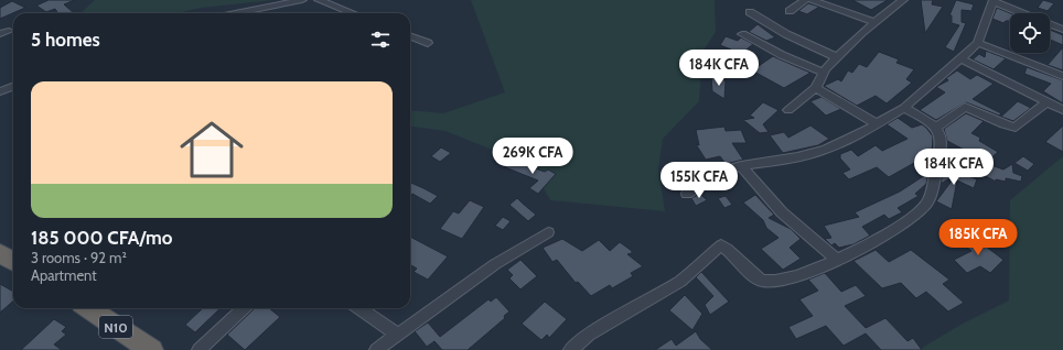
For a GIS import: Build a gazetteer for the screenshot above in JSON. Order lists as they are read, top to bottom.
{
  "streets": {
    "highway": ["N10"]
  },
  "page": {
    "heading": "5 homes",
    "price": [
      "184K CFA",
      "269K CFA",
      "184K CFA",
      "155K CFA",
      "185K CFA"
    ],
    "list": [
      {
        "name": "185 000 CFA/mo",
        "note": "3 rooms · 92 m² · Apartment"
      }
    ]
  }
}
